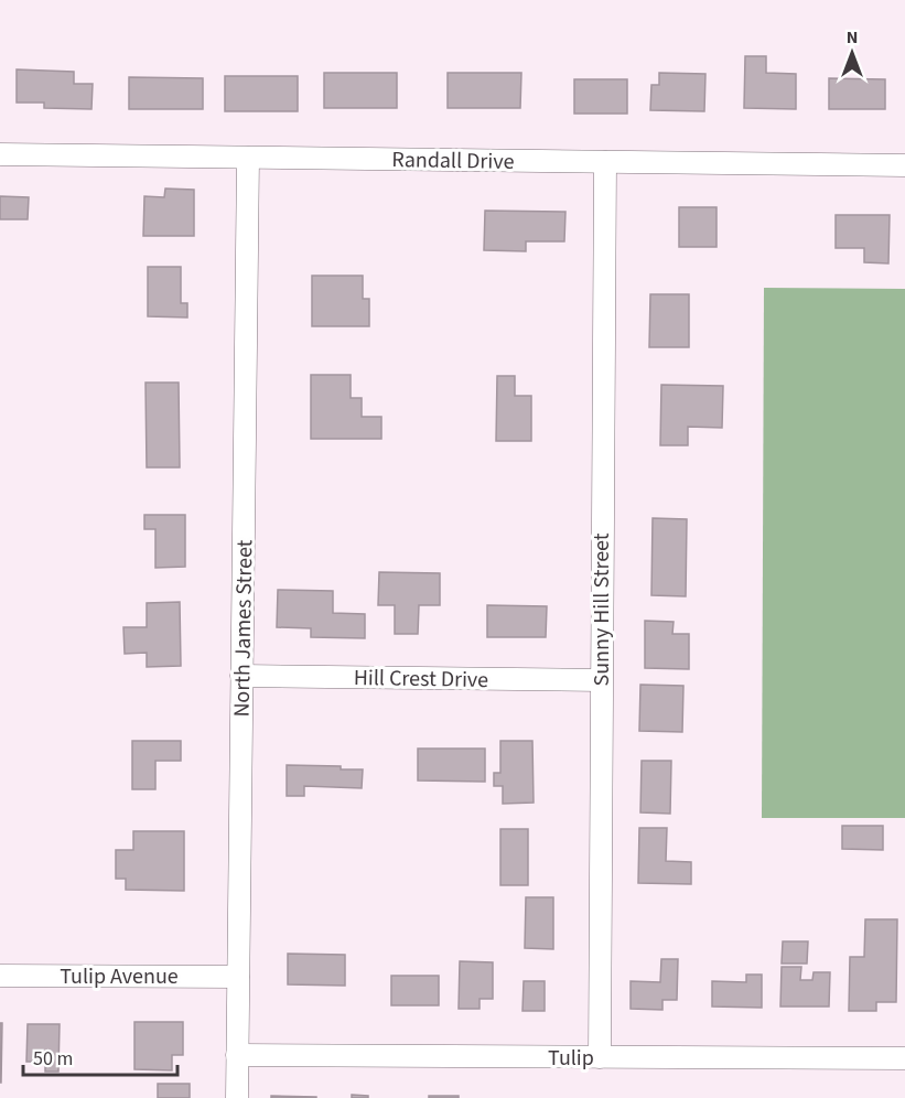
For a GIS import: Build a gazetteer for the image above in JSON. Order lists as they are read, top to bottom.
{
  "streets": {
    "street": [
      "Randall Drive",
      "Sunny Hill Street",
      "North James Street",
      "Hill Crest Drive",
      "Tulip Avenue",
      "Tulip"
    ]
  },
  "crossings": [
    ["Randall Drive", "Sunny Hill Street"],
    ["Randall Drive", "North James Street"],
    ["Sunny Hill Street", "Hill Crest Drive"],
    ["Sunny Hill Street", "Tulip"],
    ["North James Street", "Hill Crest Drive"],
    ["North James Street", "Tulip Avenue"],
    ["North James Street", "Tulip"]
  ],
  "scale_bar": "50 m",
  "north": "top"
}
